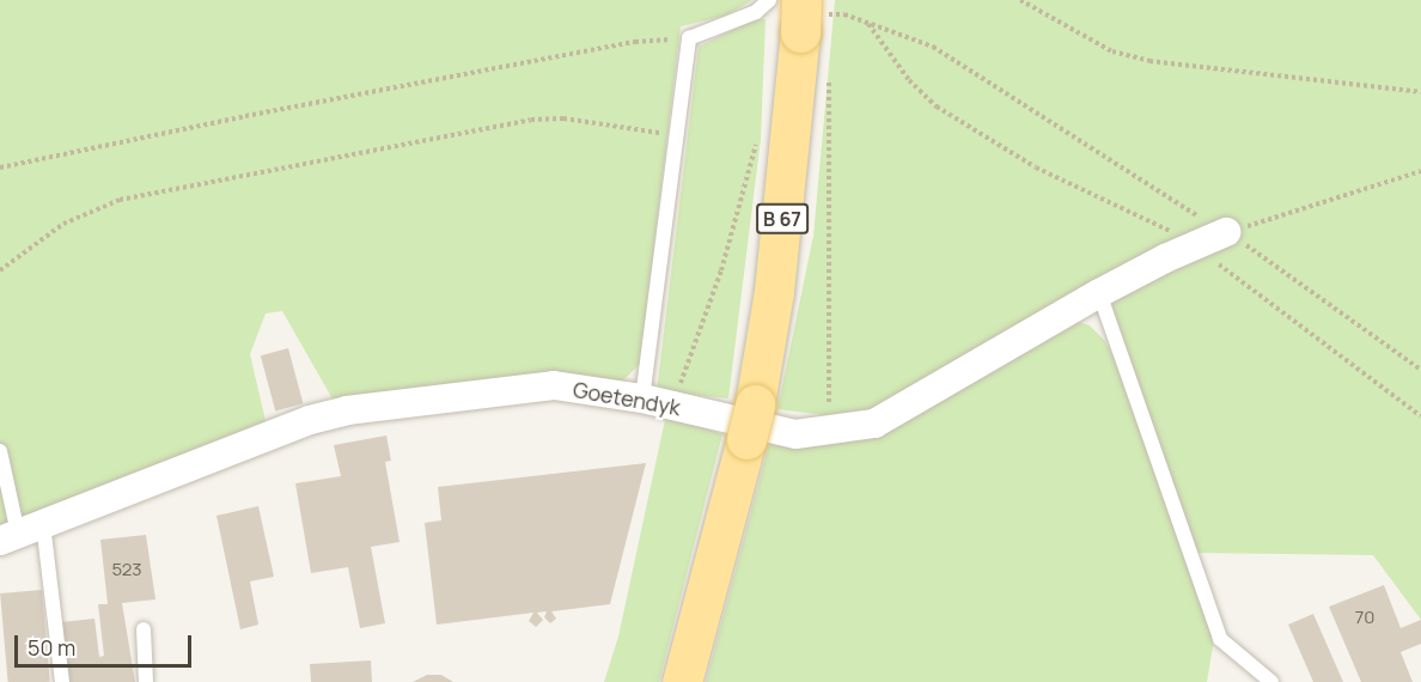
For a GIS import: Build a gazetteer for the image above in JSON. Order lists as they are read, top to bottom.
{
  "streets": {
    "main road": ["B 67"],
    "street": ["Goetendyk"]
  },
  "house_numbers": ["523", "70"],
  "scale_bar": "50 m"
}
